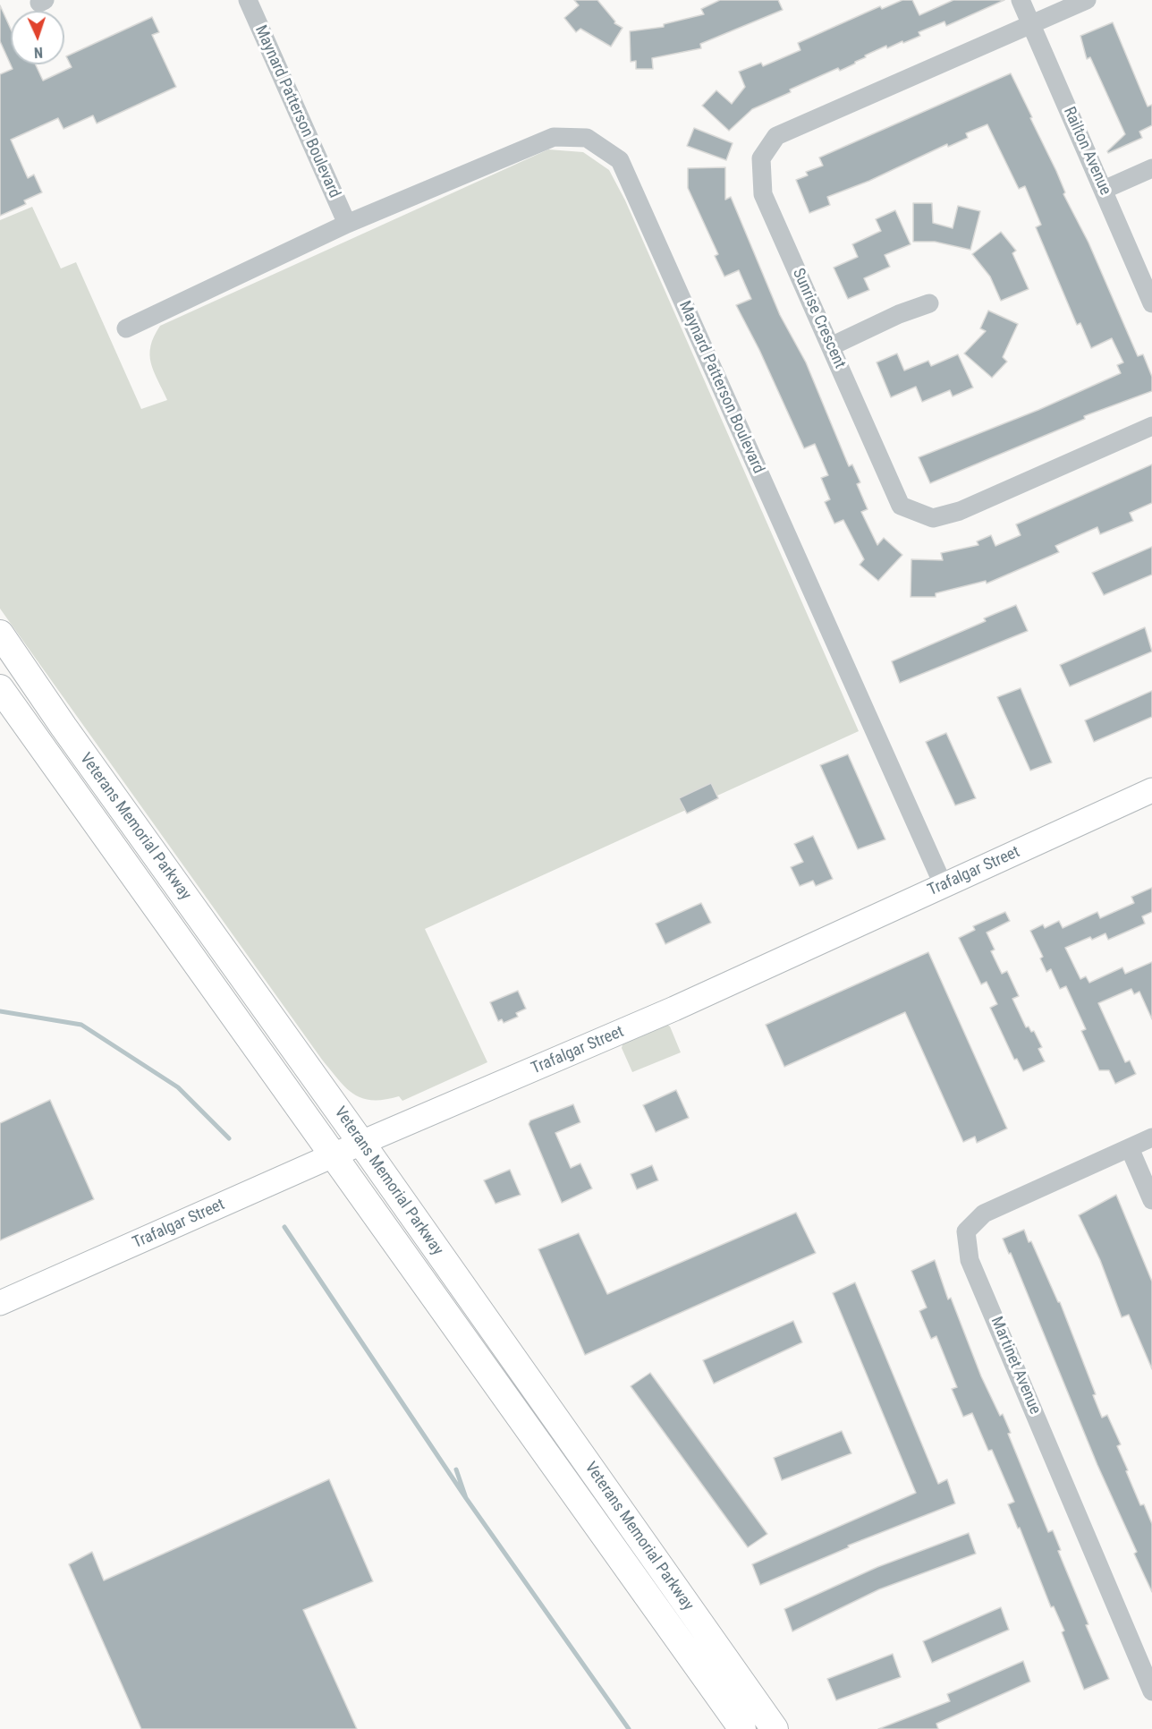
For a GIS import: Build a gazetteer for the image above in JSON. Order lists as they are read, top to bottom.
{
  "streets": {
    "highway": ["Veterans Memorial Parkway"],
    "main road": ["Trafalgar Street"],
    "street": [
      "Maynard Patterson Boulevard",
      "Railton Avenue",
      "Sunrise Crescent",
      "Martinet Avenue"
    ]
  },
  "crossings": [
    ["Maynard Patterson Boulevard", "Trafalgar Street"],
    ["Railton Avenue", "Sunrise Crescent"],
    ["Veterans Memorial Parkway", "Trafalgar Street"]
  ],
  "north": "bottom"
}
